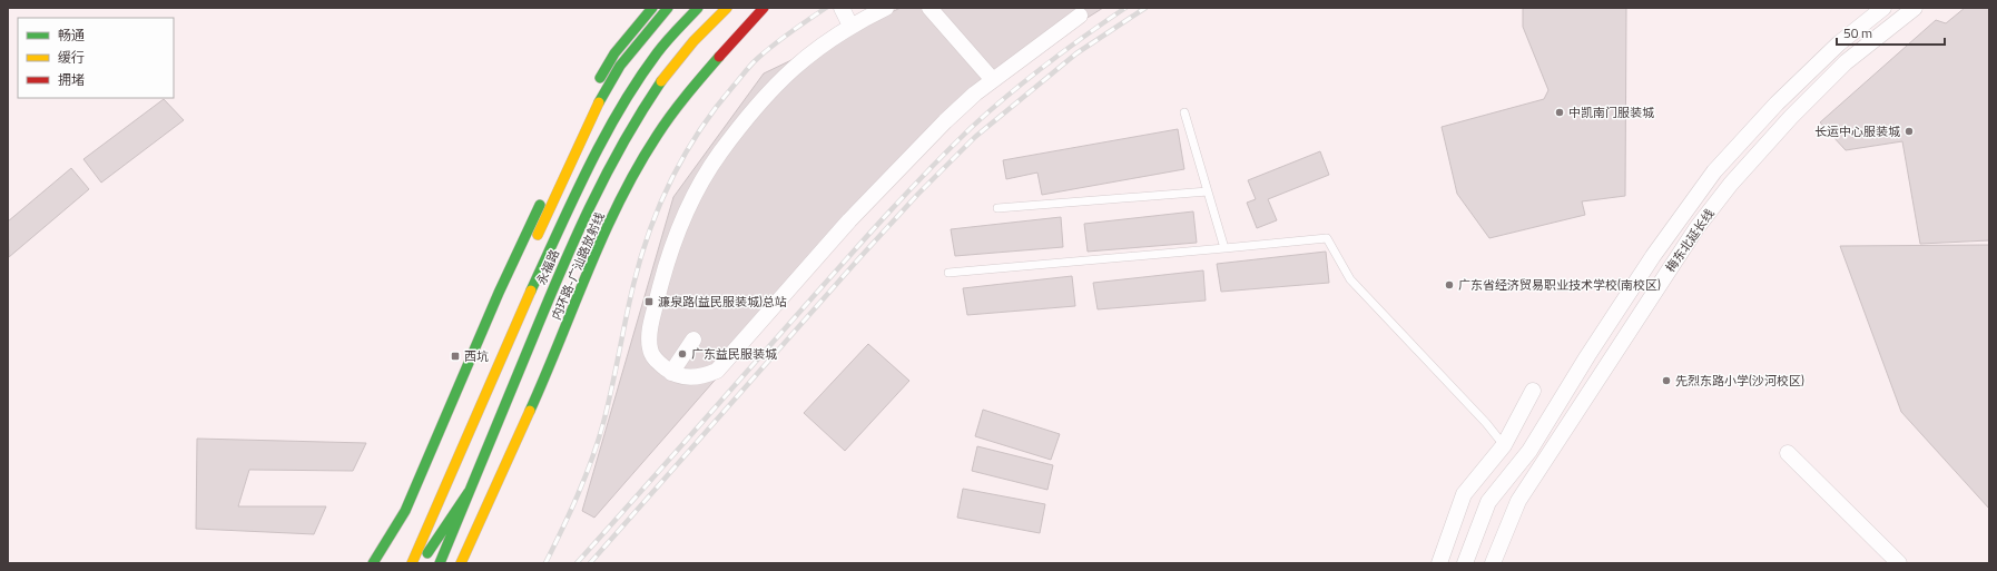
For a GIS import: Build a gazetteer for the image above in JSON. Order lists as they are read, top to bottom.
{
  "streets": {
    "main road": ["内环路-广汕路放射线", "永福路"],
    "street": ["梅东北延长线"]
  },
  "places": {
    "other": [
      "中凯南门服装城",
      "长运中心服装城",
      "广东省经济贸易职业技术学校(南校区)",
      "广东益民服装城",
      "先烈东路小学(沙河校区)"
    ],
    "transit": ["濂泉路(益民服装城)总站", "西坑"]
  },
  "legend": ["畅通", "缓行", "拥堵"],
  "scale_bar": "50 m"
}
